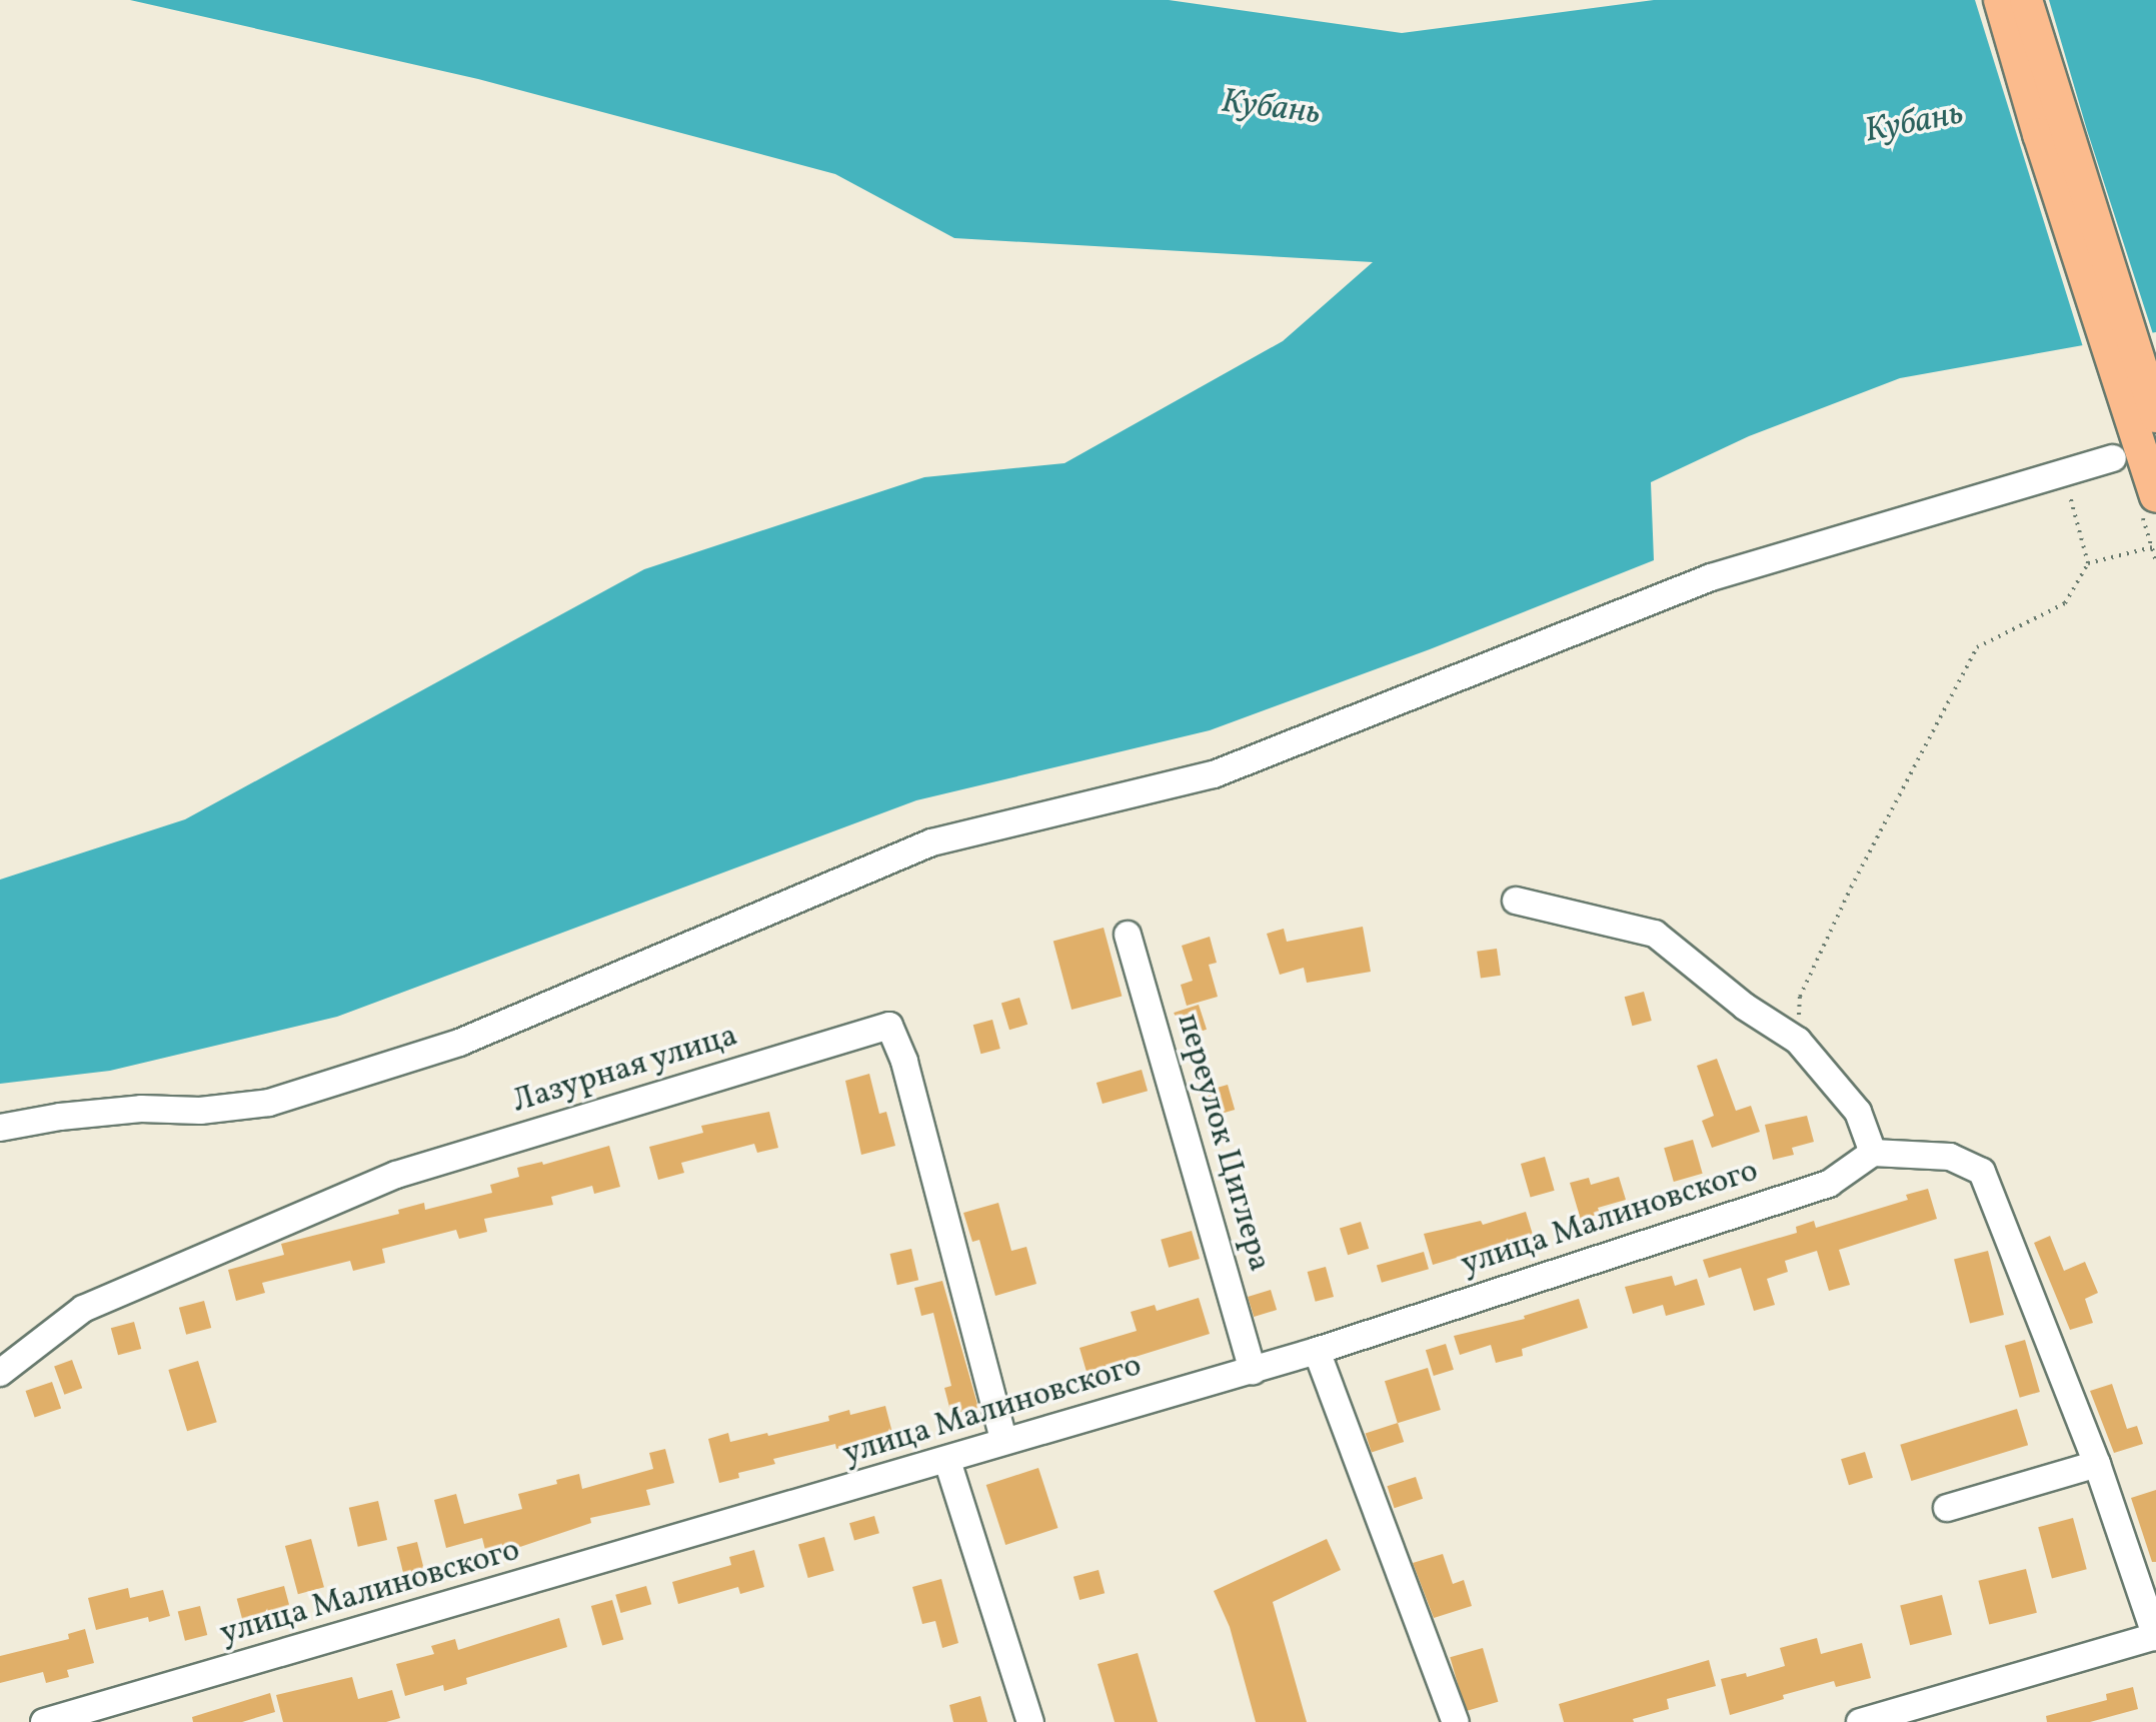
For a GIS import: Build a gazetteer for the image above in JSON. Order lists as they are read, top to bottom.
{
  "streets": {
    "street": ["Лазурная улица", "переулок Циглера", "улица Малиновского"]
  },
  "crossings": [
    ["Лазурная улица", "улица Малиновского"],
    ["переулок Циглера", "улица Малиновского"]
  ],
  "water": ["Кубань"]
}
